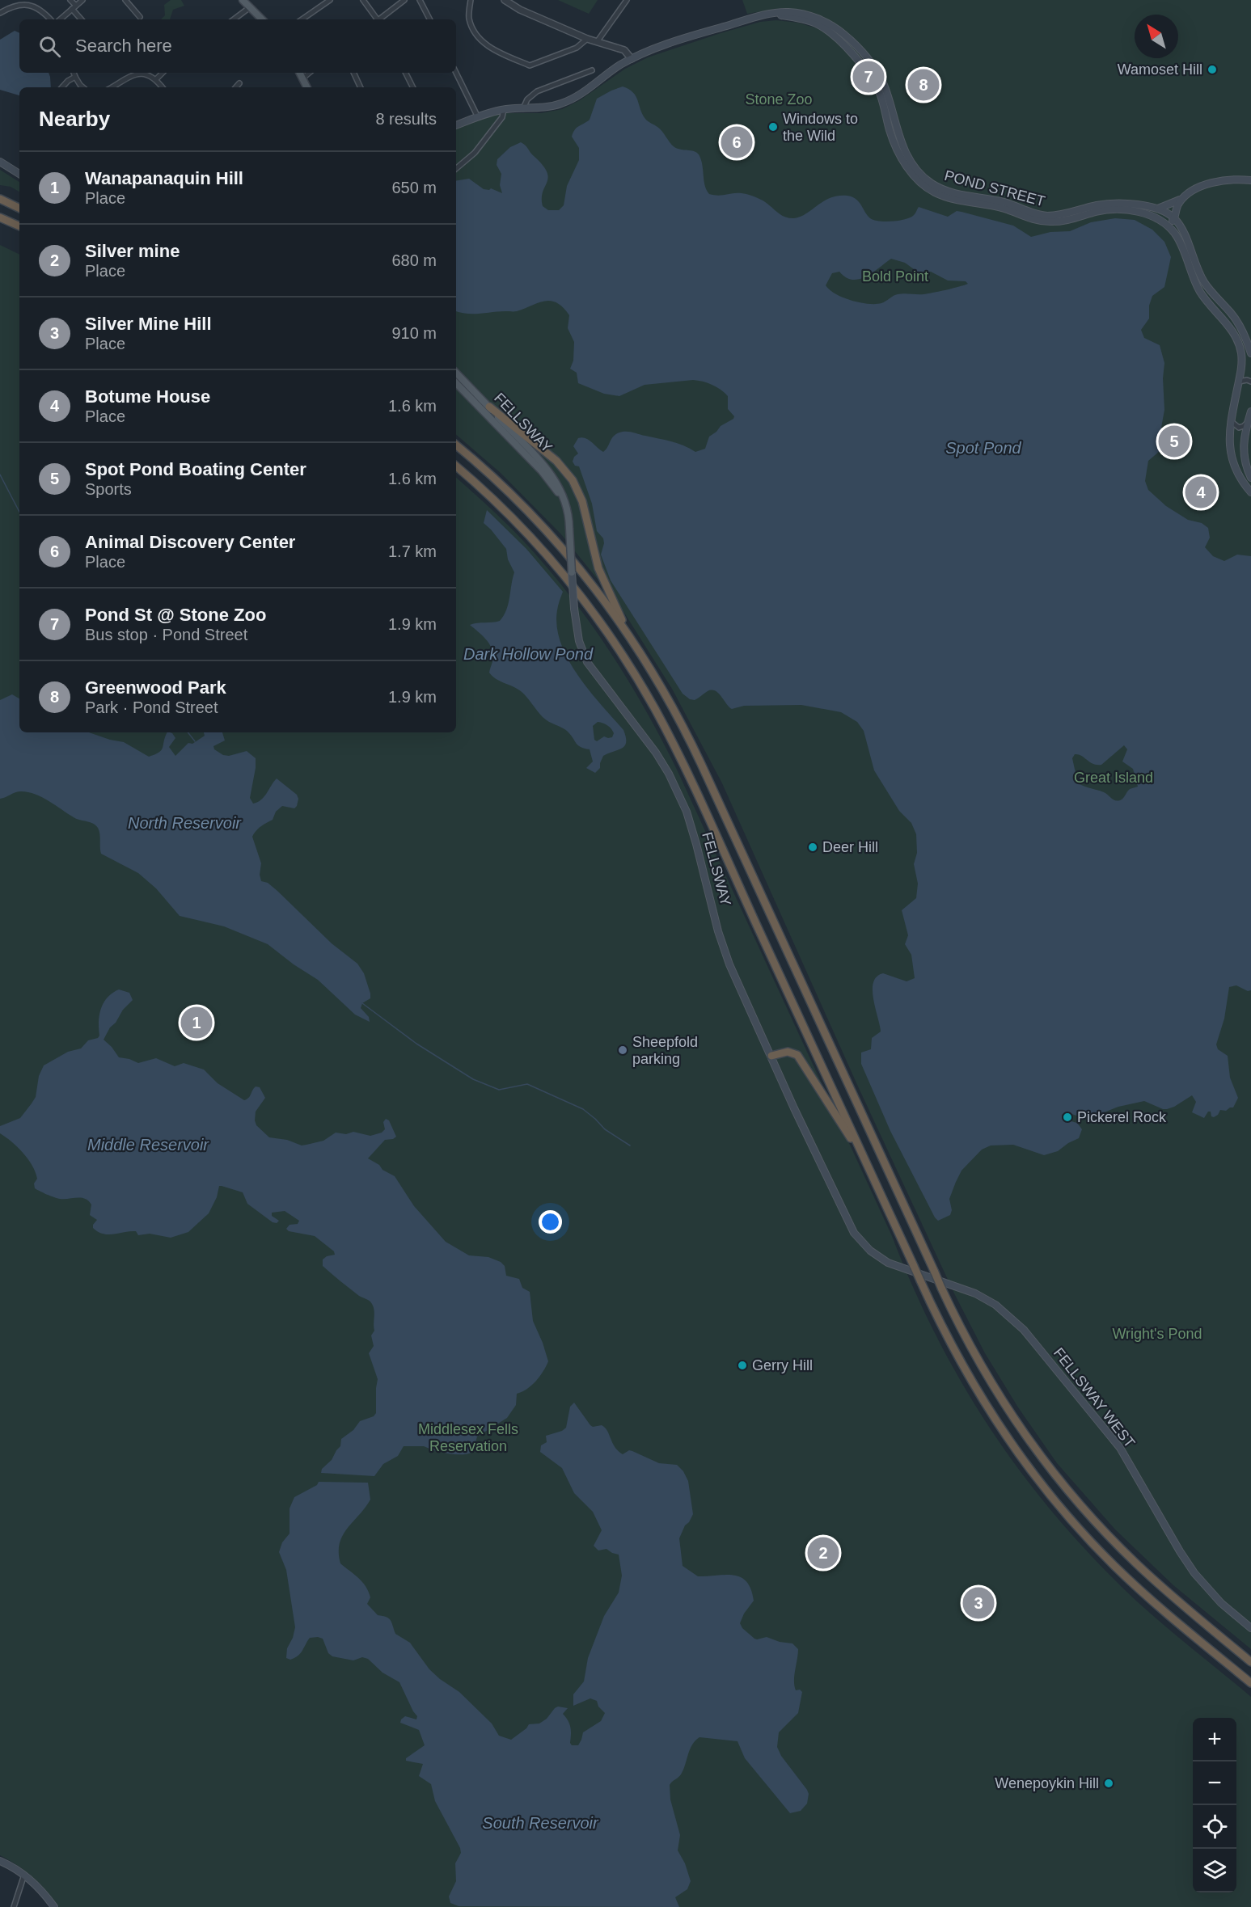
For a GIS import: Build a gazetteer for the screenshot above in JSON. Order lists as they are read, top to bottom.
{
  "streets": {
    "main road": ["POND STREET", "FELLSWAY", "FELLSWAY WEST"]
  },
  "crossings": [
    ["FELLSWAY", "FELLSWAY WEST"]
  ],
  "water": [
    "Spot Pond",
    "Dark Hollow Pond",
    "North Reservoir",
    "Middle Reservoir",
    "South Reservoir"
  ],
  "parks": [
    "Stone Zoo",
    "Bold Point",
    "Great Island",
    "Wright's Pond",
    "Middlesex Fells Reservation"
  ],
  "places": [
    "Wamoset Hill",
    "Windows to the Wild",
    "Deer Hill",
    "Sheepfold parking",
    "Pickerel Rock",
    "Gerry Hill",
    "Wenepoykin Hill"
  ],
  "north": "top left",
  "page": {
    "search": "Search here",
    "pins": [
      "7",
      "8",
      "6",
      "5",
      "4",
      "1",
      "2",
      "3"
    ],
    "heading": ["Nearby", "8 results"],
    "list": [
      {
        "mark": "1",
        "name": "Wanapanaquin Hill",
        "note": "Place",
        "value": "650 m"
      },
      {
        "mark": "2",
        "name": "Silver mine",
        "note": "Place",
        "value": "680 m"
      },
      {
        "mark": "3",
        "name": "Silver Mine Hill",
        "note": "Place",
        "value": "910 m"
      },
      {
        "mark": "4",
        "name": "Botume House",
        "note": "Place",
        "value": "1.6 km"
      },
      {
        "mark": "5",
        "name": "Spot Pond Boating Center",
        "note": "Sports",
        "value": "1.6 km"
      },
      {
        "mark": "6",
        "name": "Animal Discovery Center",
        "note": "Place",
        "value": "1.7 km"
      },
      {
        "mark": "7",
        "name": "Pond St @ Stone Zoo",
        "note": "Bus stop · Pond Street",
        "value": "1.9 km"
      },
      {
        "mark": "8",
        "name": "Greenwood Park",
        "note": "Park · Pond Street",
        "value": "1.9 km"
      }
    ],
    "map_buttons": ["+", "−"]
  }
}
